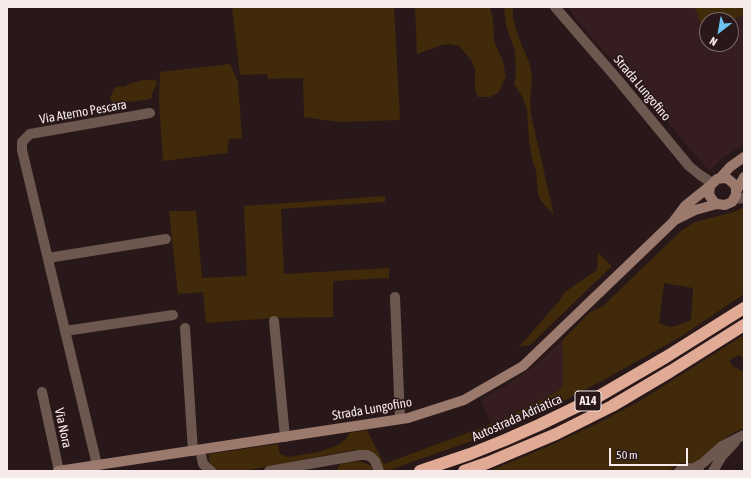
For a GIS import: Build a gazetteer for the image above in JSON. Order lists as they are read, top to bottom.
{
  "streets": {
    "highway": ["A14", "Autostrada Adriatica"],
    "main road": ["Strada Lungofino"],
    "street": ["Via Aterno Pescara", "Via Nora"]
  },
  "crossings": [
    ["Strada Lungofino", "Via Aterno Pescara"],
    ["Strada Lungofino", "Via Nora"]
  ],
  "scale_bar": "50 m",
  "north": "bottom left"
}
